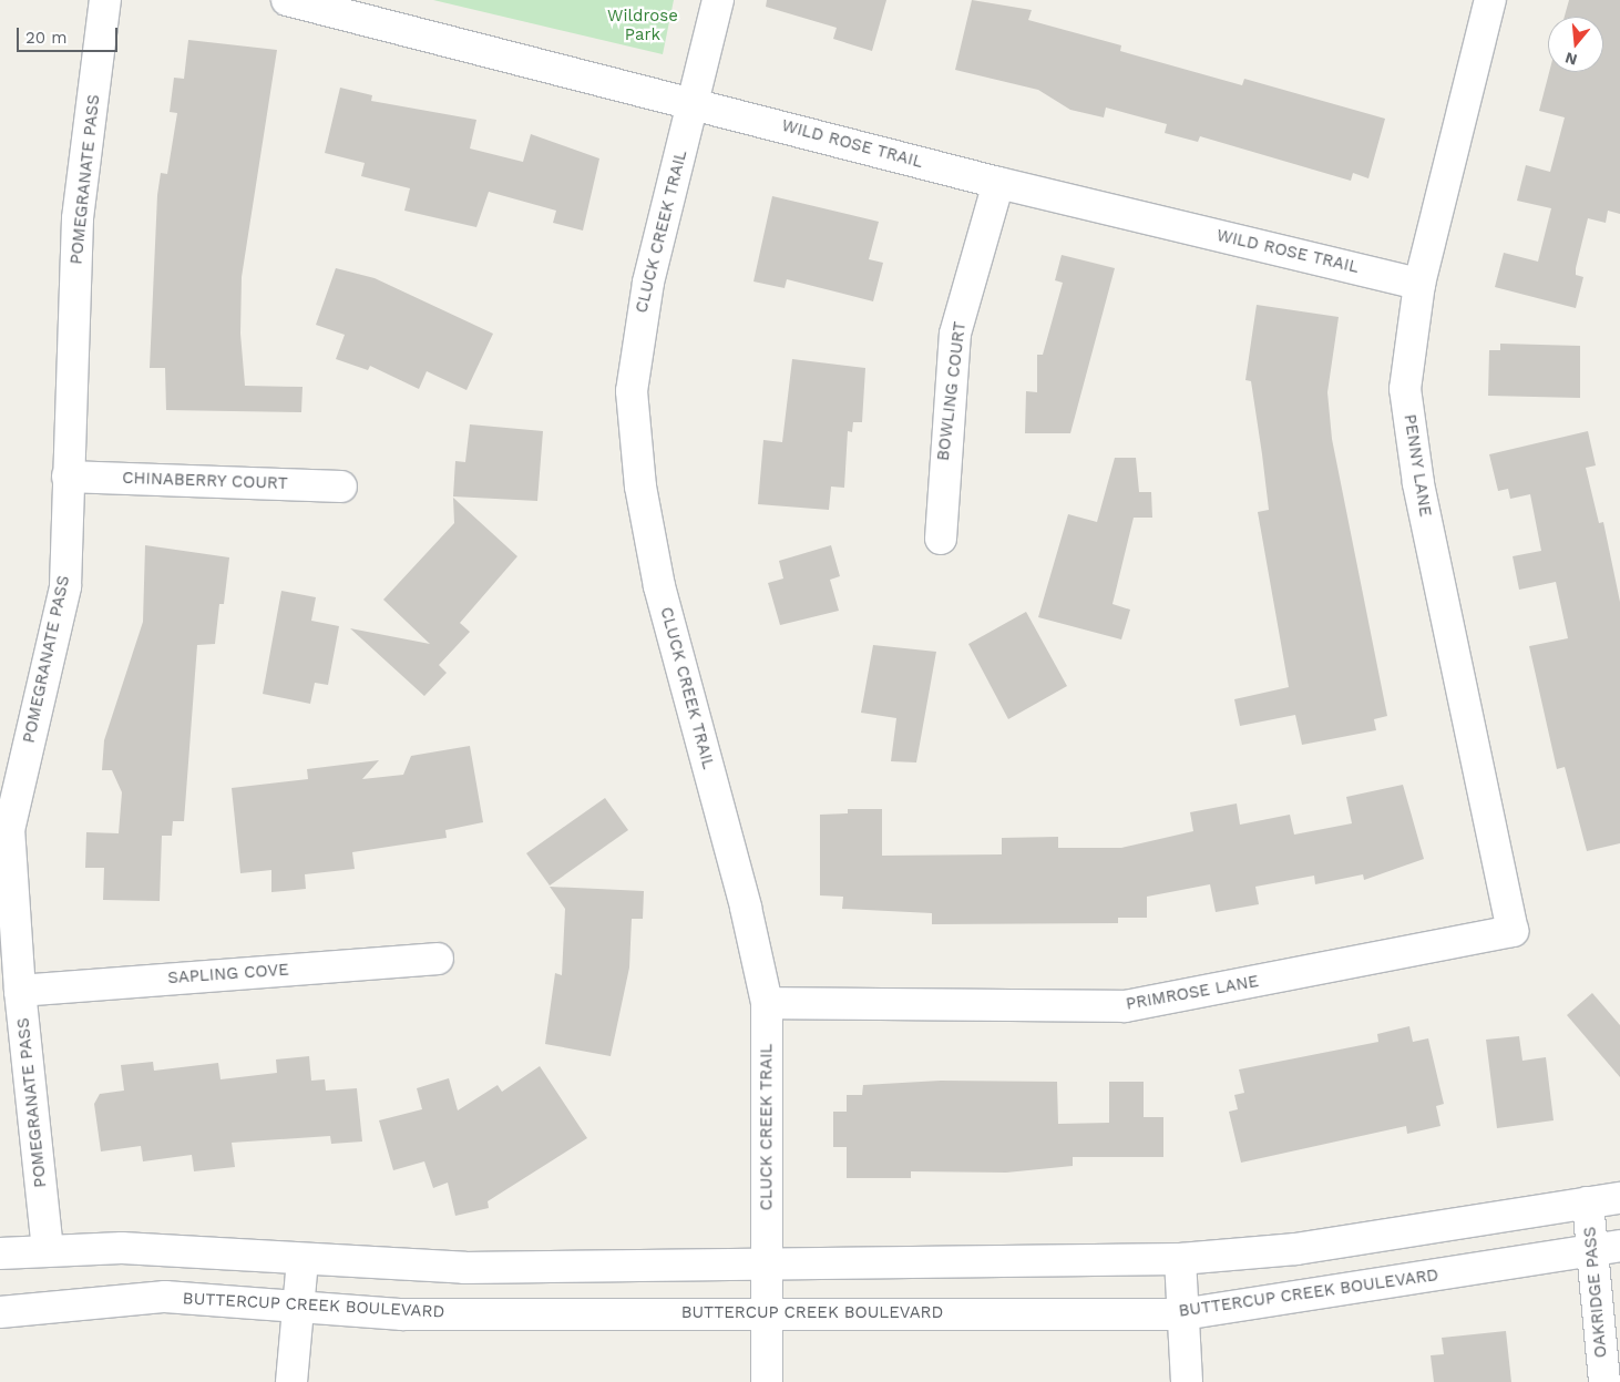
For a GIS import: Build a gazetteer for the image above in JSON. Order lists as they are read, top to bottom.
{
  "streets": {
    "street": [
      "WILD ROSE TRAIL",
      "POMEGRANATE PASS",
      "CLUCK CREEK TRAIL",
      "BOWLING COURT",
      "PENNY LANE",
      "CHINABERRY COURT",
      "SAPLING COVE",
      "PRIMROSE LANE",
      "OAKRIDGE PASS",
      "BUTTERCUP CREEK BOULEVARD"
    ]
  },
  "crossings": [
    ["WILD ROSE TRAIL", "CLUCK CREEK TRAIL"],
    ["WILD ROSE TRAIL", "BOWLING COURT"],
    ["WILD ROSE TRAIL", "PENNY LANE"],
    ["POMEGRANATE PASS", "CHINABERRY COURT"],
    ["POMEGRANATE PASS", "SAPLING COVE"],
    ["CLUCK CREEK TRAIL", "PRIMROSE LANE"],
    ["CLUCK CREEK TRAIL", "BUTTERCUP CREEK BOULEVARD"],
    ["PENNY LANE", "PRIMROSE LANE"],
    ["OAKRIDGE PASS", "BUTTERCUP CREEK BOULEVARD"]
  ],
  "parks": ["Wildrose Park"],
  "scale_bar": "20 m",
  "north": "bottom"
}
